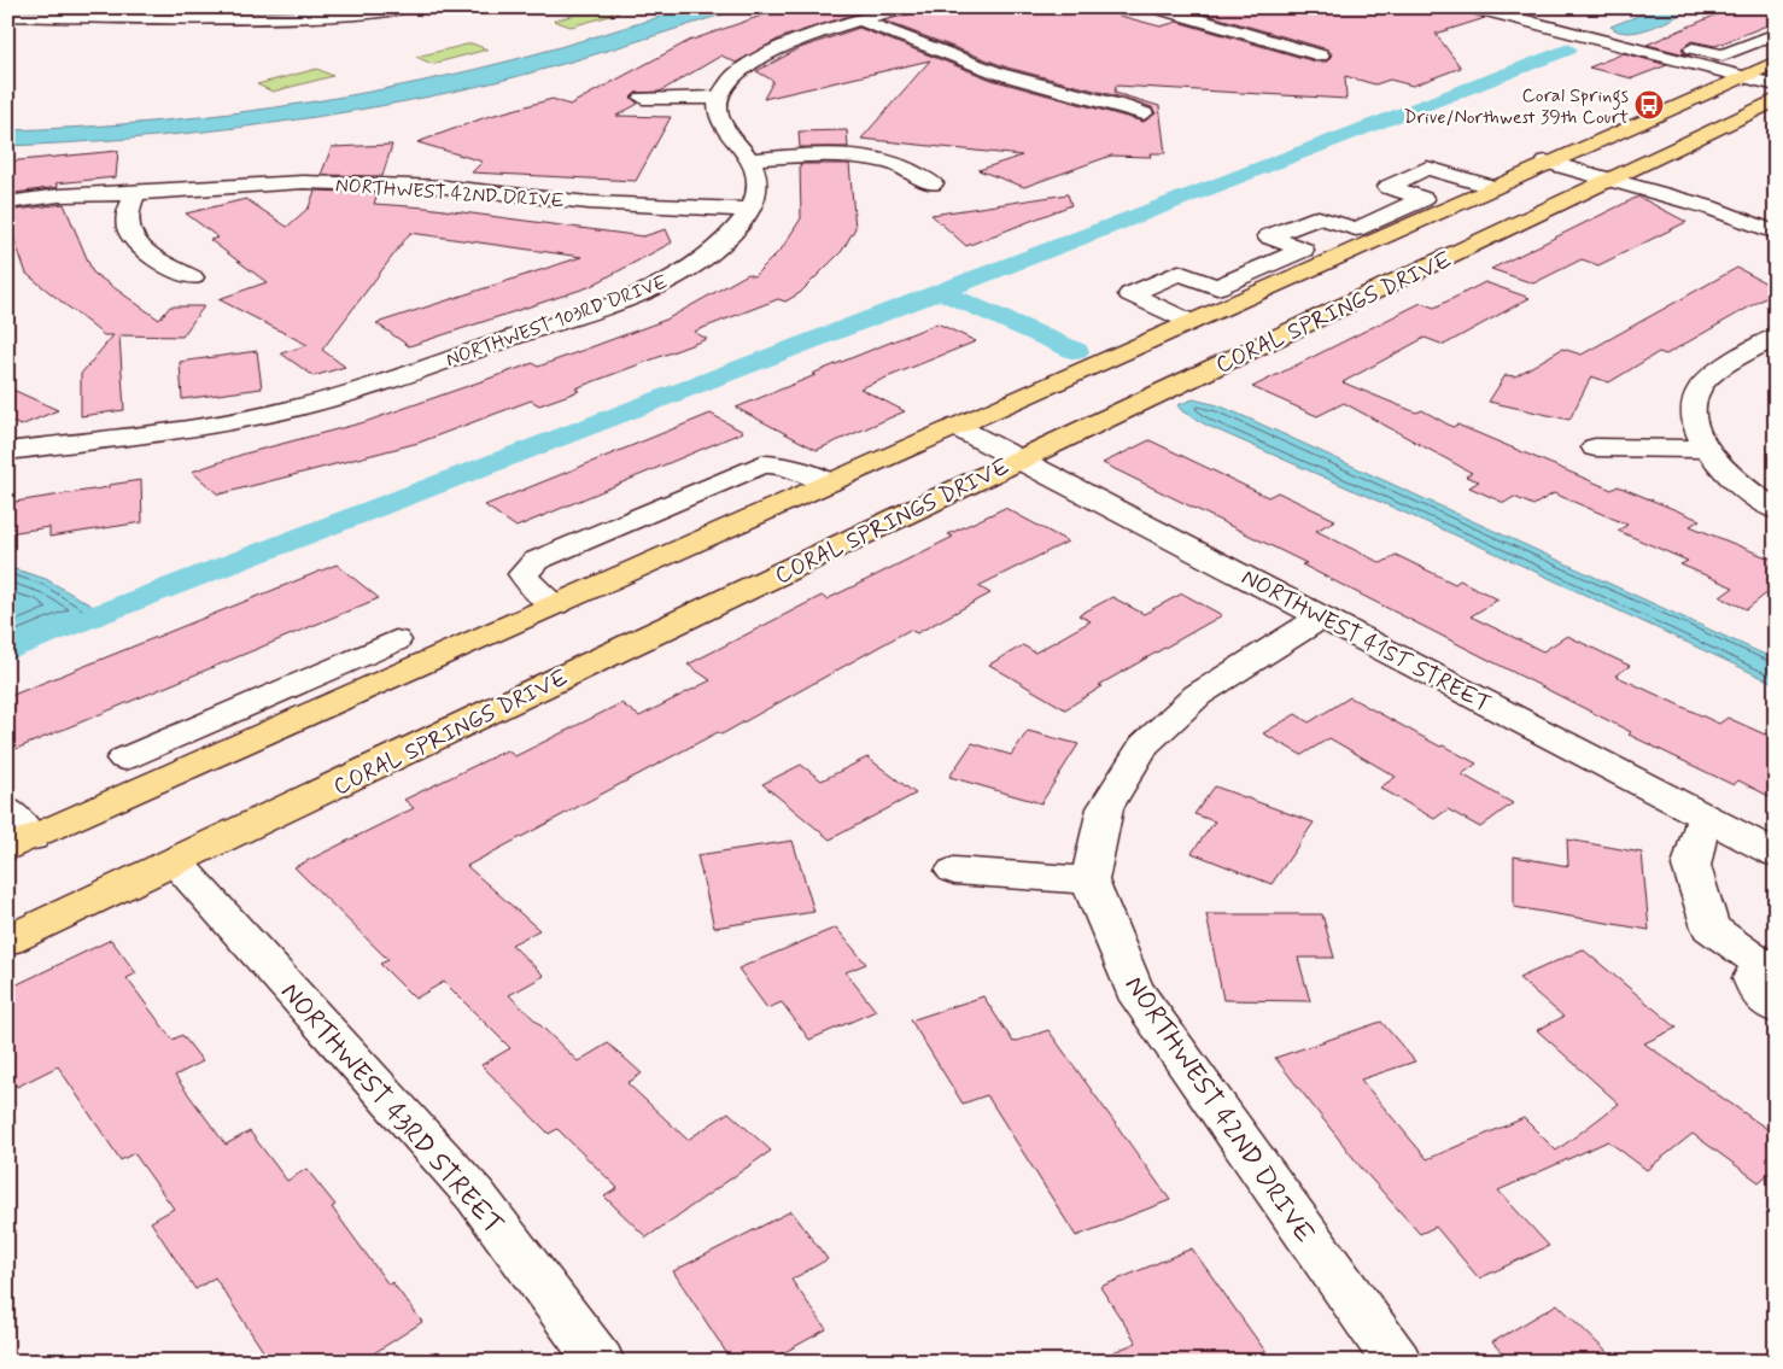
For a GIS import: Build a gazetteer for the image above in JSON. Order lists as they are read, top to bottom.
{
  "streets": {
    "main road": ["CORAL SPRINGS DRIVE"],
    "street": [
      "NORTHWEST 42ND DRIVE",
      "NORTHWEST 103RD DRIVE",
      "NORTHWEST 41ST STREET",
      "NORTHWEST 43RD STREET"
    ]
  },
  "crossings": [
    ["NORTHWEST 42ND DRIVE", "NORTHWEST 103RD DRIVE"],
    ["CORAL SPRINGS DRIVE", "NORTHWEST 41ST STREET"],
    ["CORAL SPRINGS DRIVE", "NORTHWEST 43RD STREET"]
  ],
  "places": {
    "bus stop": ["Coral Springs Drive/Northwest 39th Court"]
  }
}
